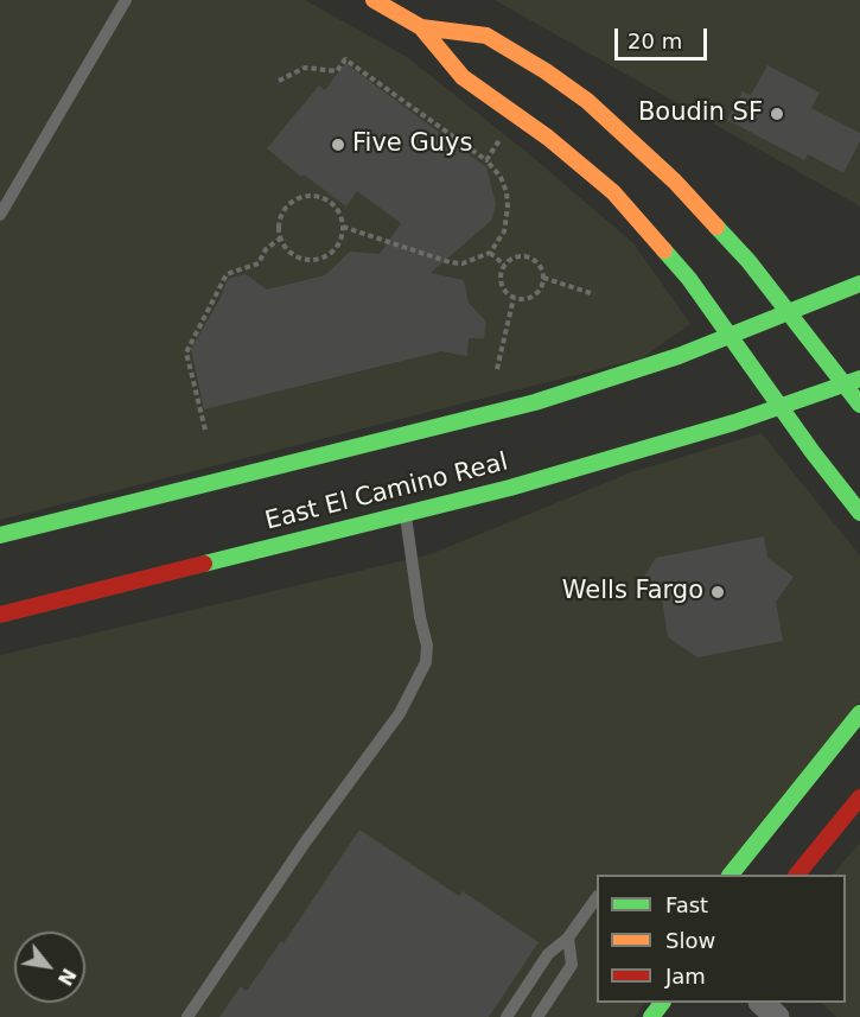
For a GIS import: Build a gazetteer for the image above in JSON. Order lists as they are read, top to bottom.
{
  "streets": {
    "main road": ["East El Camino Real"]
  },
  "places": ["Boudin SF", "Five Guys", "Wells Fargo"],
  "legend": ["Fast", "Slow", "Jam"],
  "scale_bar": "20 m",
  "north": "bottom right"
}
